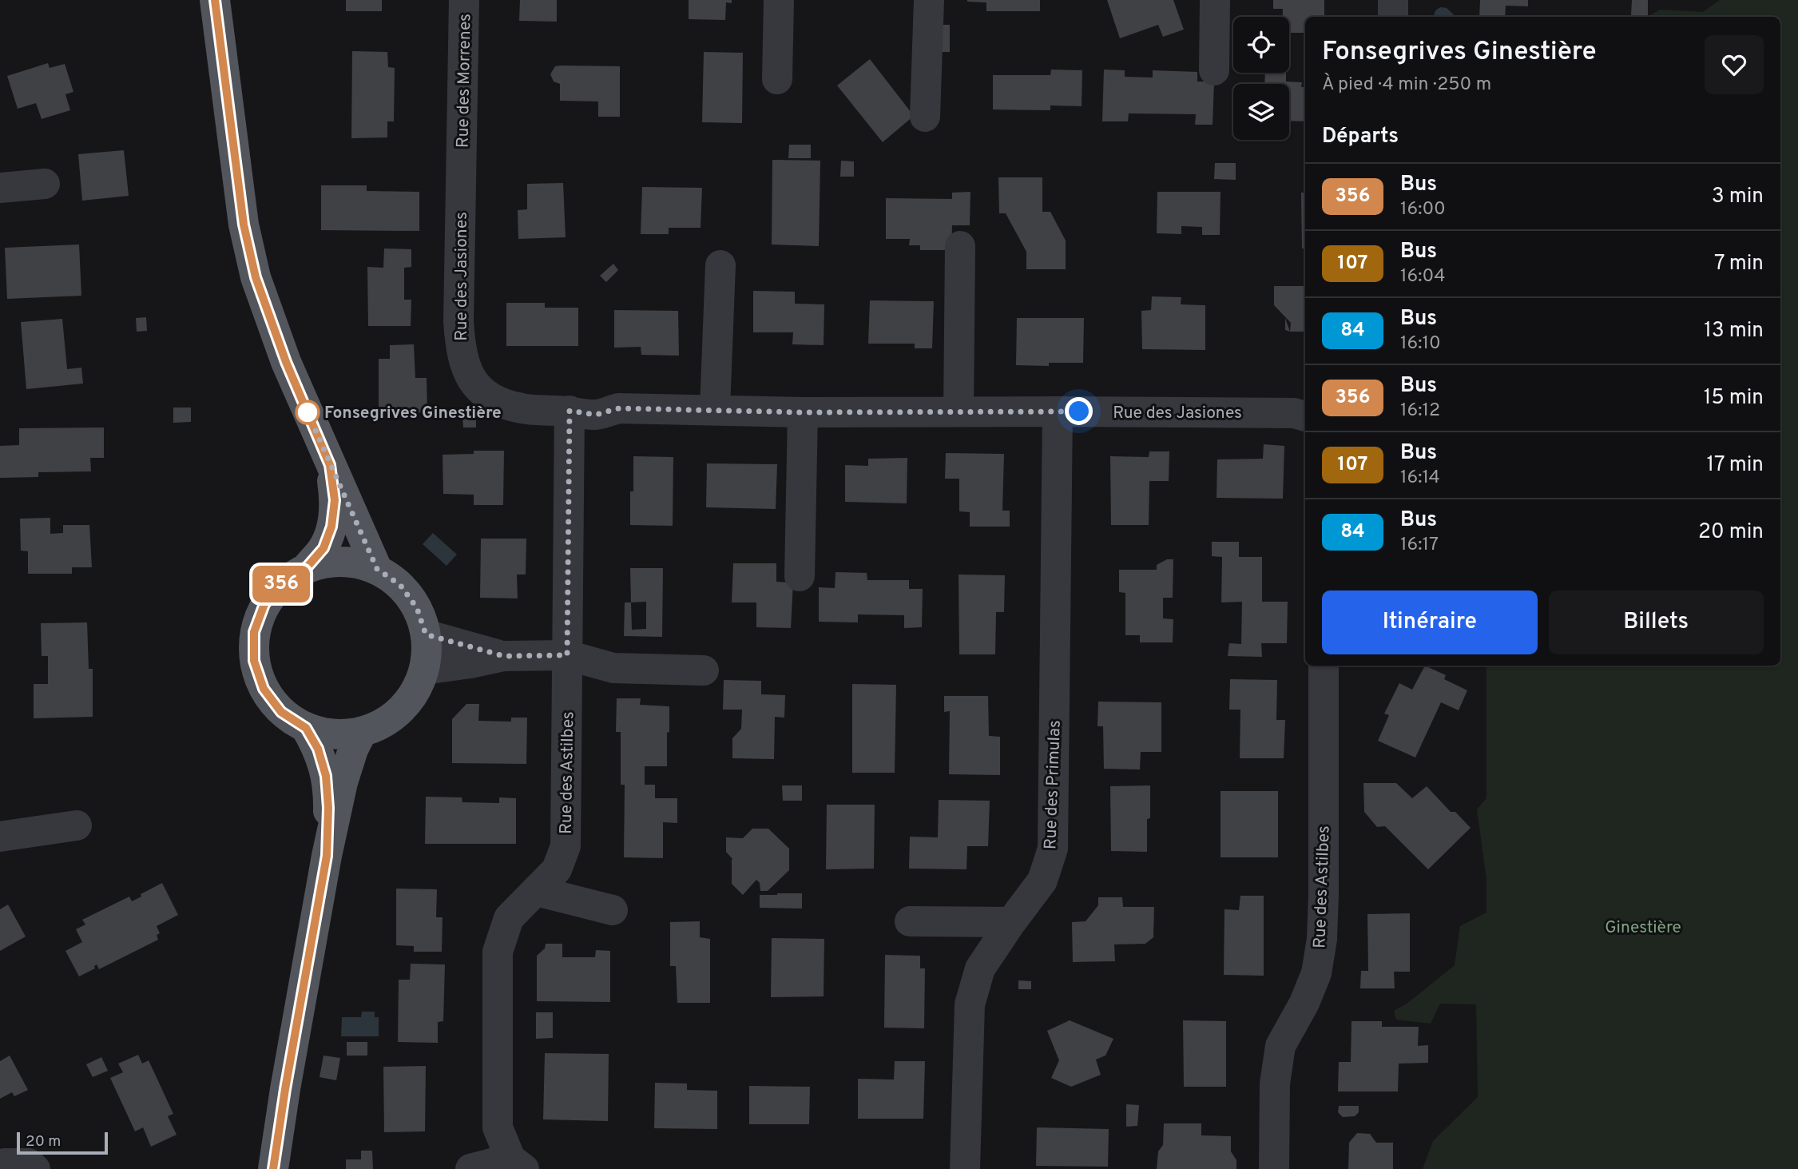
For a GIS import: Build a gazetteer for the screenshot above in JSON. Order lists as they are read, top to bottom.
{
  "streets": {
    "street": [
      "Rue des Morrenes",
      "Rue des Jasiones",
      "Rue des Astilbes",
      "Rue des Primulas"
    ]
  },
  "crossings": [
    ["Rue des Morrenes", "Rue des Jasiones"],
    ["Rue des Jasiones", "Rue des Astilbes"],
    ["Rue des Jasiones", "Rue des Primulas"]
  ],
  "parks": ["Ginestière"],
  "places": ["Fonsegrives Ginestière"],
  "lines": ["bus line 356"],
  "scale_bar": "20 m",
  "page": {
    "on_map": "356",
    "heading": [
      ["Fonsegrives Ginestière", "À pied · 4 min · 250 m"],
      "Départs"
    ],
    "list": [
      {
        "mark": "356",
        "name": "Bus",
        "note": "16:00",
        "value": "3 min"
      },
      {
        "mark": "107",
        "name": "Bus",
        "note": "16:04",
        "value": "7 min"
      },
      {
        "mark": "84",
        "name": "Bus",
        "note": "16:10",
        "value": "13 min"
      },
      {
        "mark": "356",
        "name": "Bus",
        "note": "16:12",
        "value": "15 min"
      },
      {
        "mark": "107",
        "name": "Bus",
        "note": "16:14",
        "value": "17 min"
      },
      {
        "mark": "84",
        "name": "Bus",
        "note": "16:17",
        "value": "20 min"
      }
    ],
    "buttons": ["Itinéraire", "Billets"],
    "scale": "20 m"
  }
}
